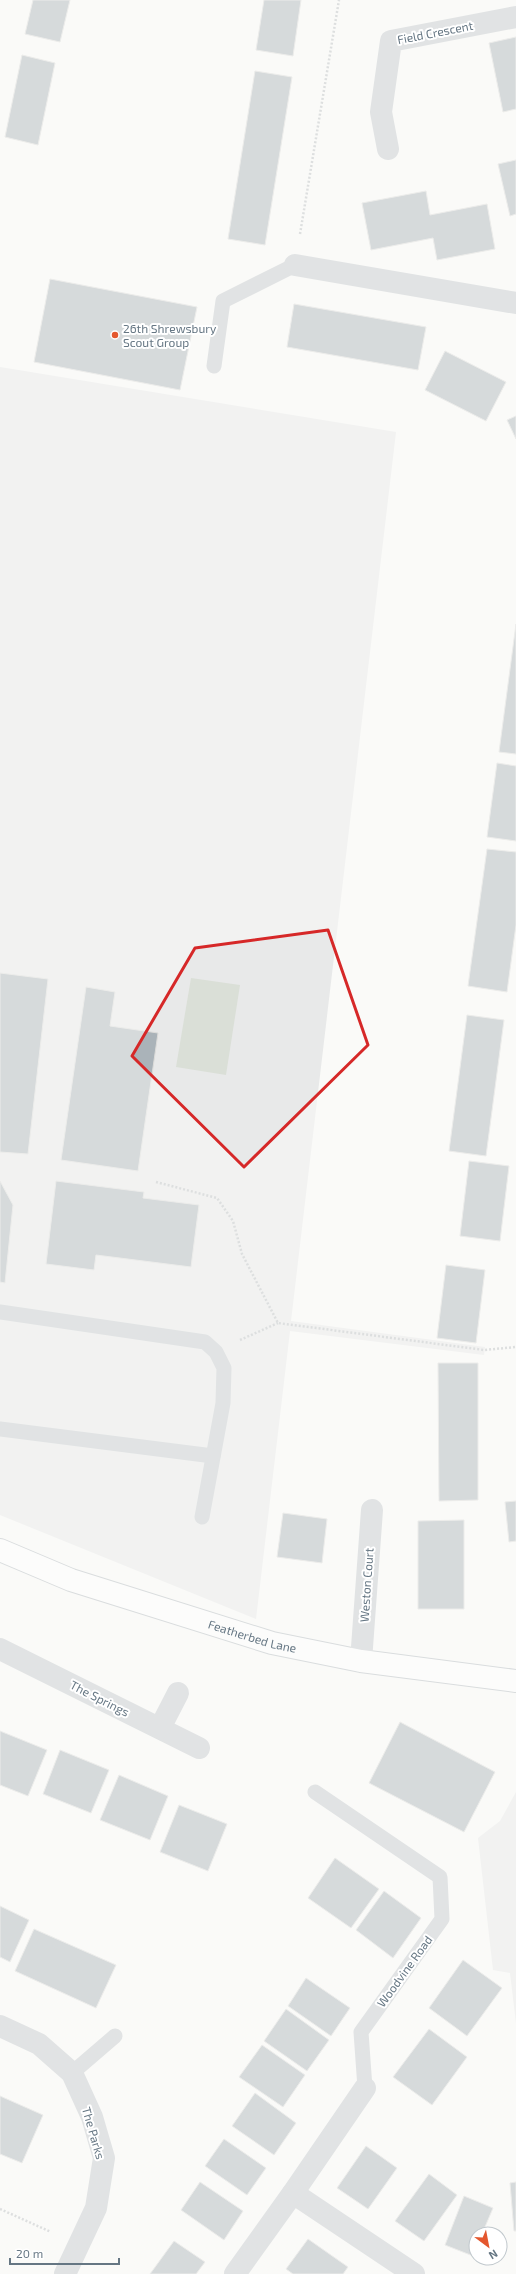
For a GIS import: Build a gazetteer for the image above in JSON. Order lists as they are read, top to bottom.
{
  "streets": {
    "street": [
      "Field Crescent",
      "Weston Court",
      "Featherbed Lane",
      "The Springs",
      "Woodvine Road",
      "The Parks"
    ]
  },
  "crossings": [
    ["Weston Court", "Featherbed Lane"]
  ],
  "places": ["26th Shrewsbury Scout Group"],
  "scale_bar": "20 m",
  "north": "bottom right"
}
